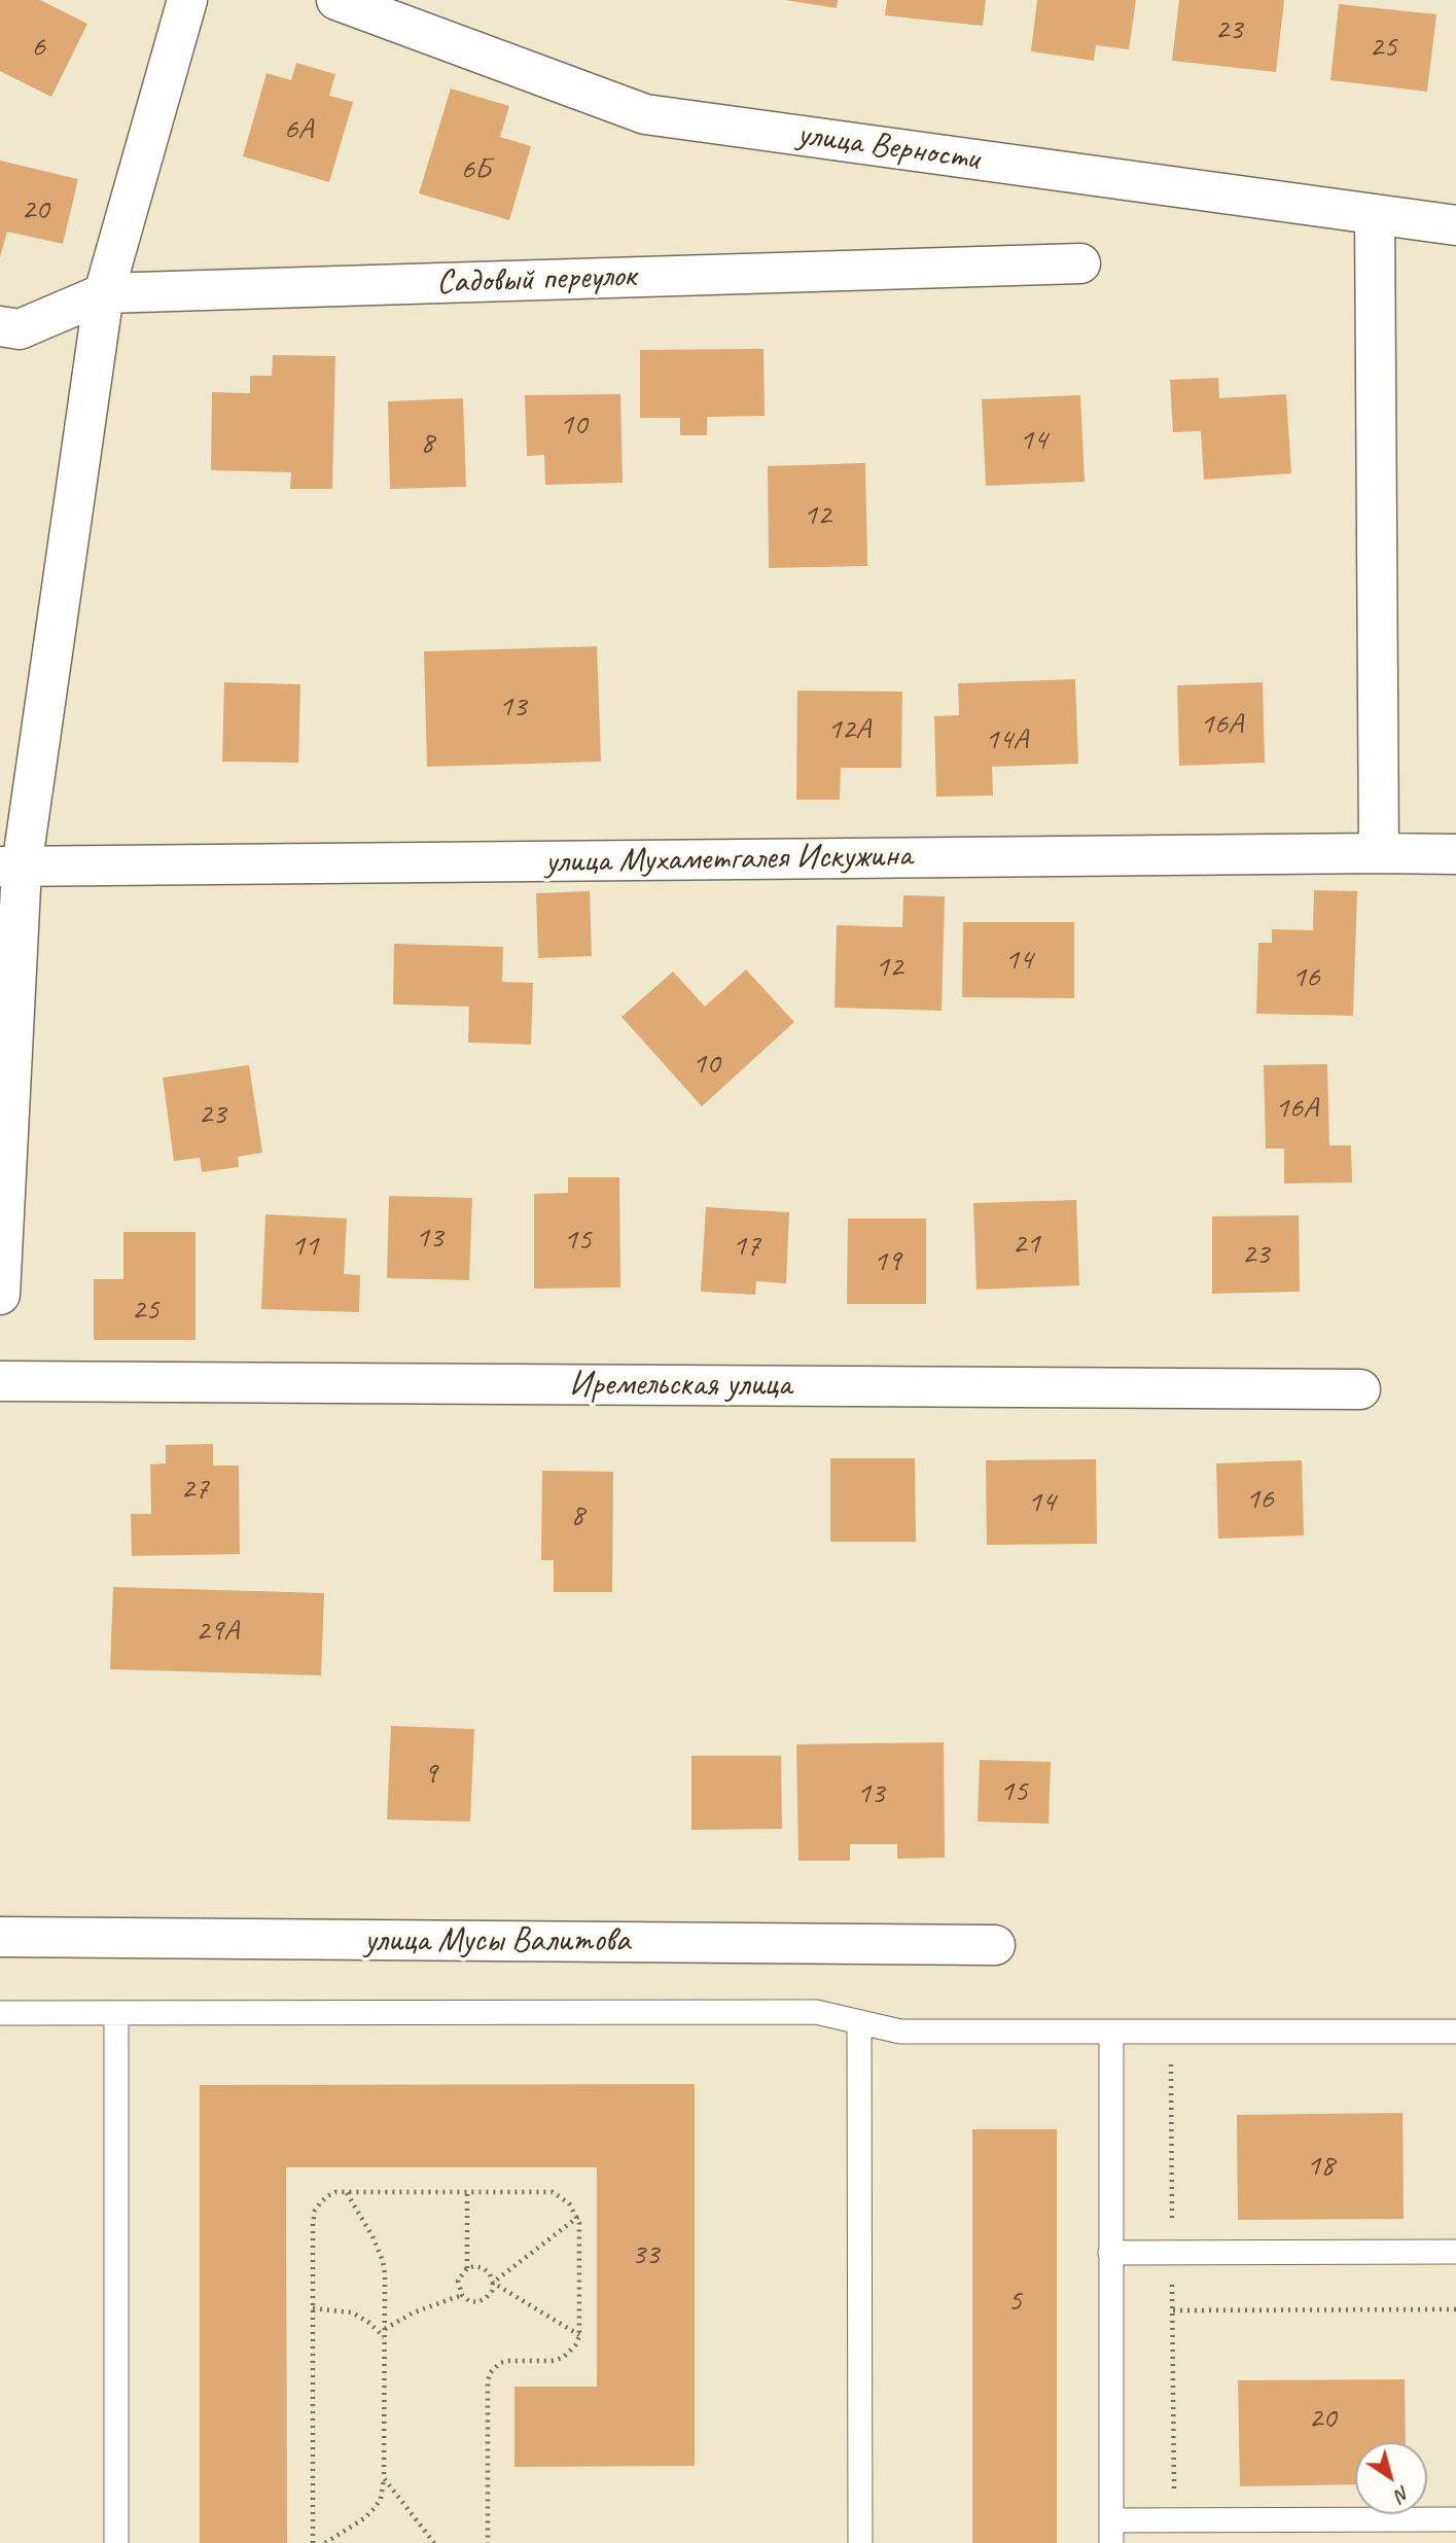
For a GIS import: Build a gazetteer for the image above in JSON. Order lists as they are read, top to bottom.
{
  "streets": {
    "street": [
      "улица Верности",
      "Садовый переулок",
      "улица Мухаметгалея Искужина",
      "Иремельская улица",
      "улица Мусы Валитова"
    ]
  },
  "house_numbers": [
    "23",
    "6",
    "25",
    "6А",
    "6Б",
    "20",
    "10",
    "14",
    "8",
    "12",
    "13",
    "16А",
    "12А",
    "14А",
    "14",
    "12",
    "16",
    "10",
    "16А",
    "23",
    "13",
    "15",
    "21",
    "11",
    "17",
    "23",
    "19",
    "25",
    "27",
    "16",
    "14",
    "8",
    "29А",
    "9",
    "15",
    "13",
    "18",
    "33",
    "5",
    "20"
  ],
  "north": "bottom right"
}
